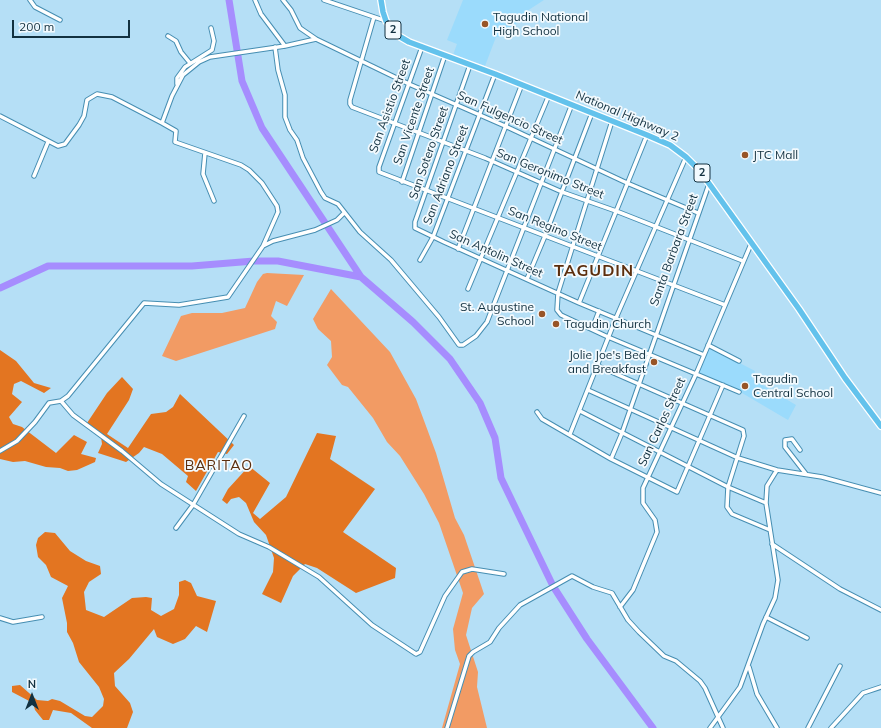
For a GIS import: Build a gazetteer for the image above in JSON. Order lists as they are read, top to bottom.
{
  "streets": {
    "highway": ["2", "National Highway 2"],
    "street": [
      "San Asistio Street",
      "San Vicente Street",
      "San Fulgencio Street",
      "San Sotero Street",
      "San Geronimo Street",
      "San Adriano Street",
      "San Regino Street",
      "Santa Barbara Street",
      "San Antolin Street",
      "San Carlos Street"
    ]
  },
  "crossings": [
    ["San Asistio Street", "National Highway 2"],
    ["San Asistio Street", "San Fulgencio Street"],
    ["San Asistio Street", "San Geronimo Street"],
    ["San Asistio Street", "San Regino Street"],
    ["San Vicente Street", "National Highway 2"],
    ["San Vicente Street", "San Fulgencio Street"],
    ["San Vicente Street", "San Geronimo Street"],
    ["San Vicente Street", "San Regino Street"],
    ["National Highway 2", "San Sotero Street"],
    ["National Highway 2", "San Adriano Street"],
    ["National Highway 2", "Santa Barbara Street"],
    ["National Highway 2", "San Carlos Street"],
    ["San Fulgencio Street", "San Sotero Street"],
    ["San Fulgencio Street", "San Geronimo Street"],
    ["San Fulgencio Street", "San Adriano Street"],
    ["San Fulgencio Street", "Santa Barbara Street"],
    ["San Sotero Street", "San Geronimo Street"],
    ["San Sotero Street", "San Regino Street"],
    ["San Sotero Street", "San Antolin Street"],
    ["San Geronimo Street", "San Adriano Street"],
    ["San Geronimo Street", "Santa Barbara Street"],
    ["San Geronimo Street", "San Carlos Street"],
    ["San Adriano Street", "San Regino Street"],
    ["San Adriano Street", "San Antolin Street"],
    ["San Regino Street", "Santa Barbara Street"],
    ["San Regino Street", "San Carlos Street"],
    ["Santa Barbara Street", "San Antolin Street"],
    ["San Antolin Street", "San Carlos Street"]
  ],
  "districts": ["TAGUDIN", "BARITAO"],
  "places": [
    "Tagudin National High School",
    "JTC Mall",
    "St. Augustine School",
    "Tagudin Church",
    "Jolie Joe's Bed and Breakfast",
    "Tagudin Central School"
  ],
  "scale_bar": "200 m",
  "north": "top"
}
